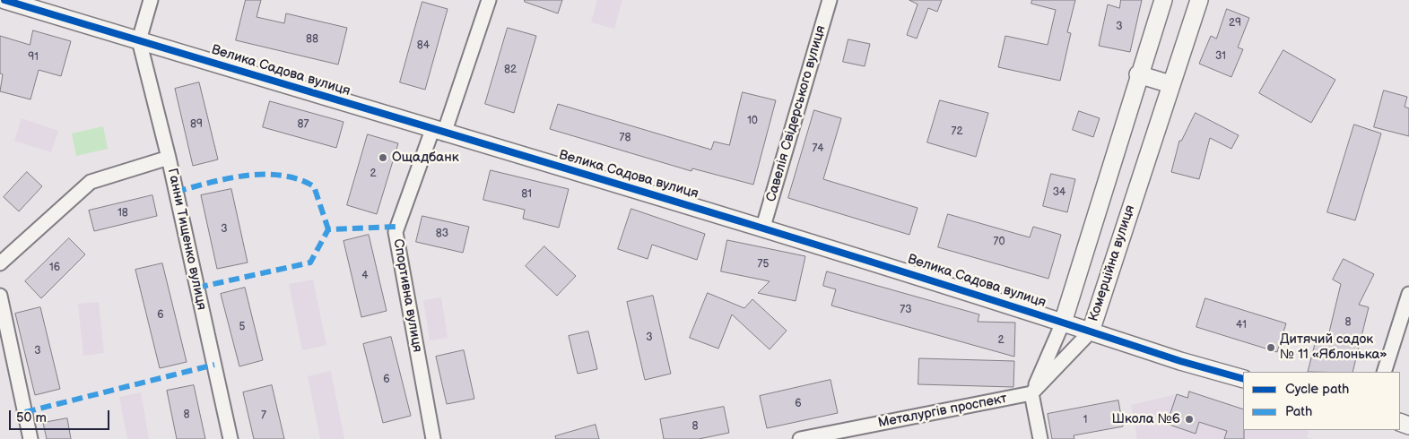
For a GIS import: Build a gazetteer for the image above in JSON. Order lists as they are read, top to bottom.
{
  "streets": {
    "street": [
      "Велика Садова вулиця",
      "Савелія Свідерського вулиця",
      "Ганни Тищенко вулиця",
      "Комерційна вулиця",
      "Спортивна вулиця",
      "Металургів проспект"
    ]
  },
  "crossings": [
    ["Велика Садова вулиця", "Савелія Свідерського вулиця"],
    ["Велика Садова вулиця", "Ганни Тищенко вулиця"],
    ["Велика Садова вулиця", "Комерційна вулиця"],
    ["Велика Садова вулиця", "Спортивна вулиця"],
    ["Комерційна вулиця", "Металургів проспект"]
  ],
  "places": ["Ощадбанк", "Дитячий садок № 11 «Яблонька»", "Школа №6"],
  "house_numbers": [
    "29",
    "3",
    "88",
    "84",
    "31",
    "91",
    "82",
    "10",
    "89",
    "87",
    "72",
    "78",
    "74",
    "2",
    "34",
    "81",
    "18",
    "3",
    "83",
    "70",
    "75",
    "16",
    "4",
    "73",
    "6",
    "8",
    "41",
    "5",
    "3",
    "2",
    "3",
    "6",
    "6",
    "8",
    "7",
    "1",
    "8"
  ],
  "legend": ["Cycle path", "Path"],
  "scale_bar": "50 m"
}
